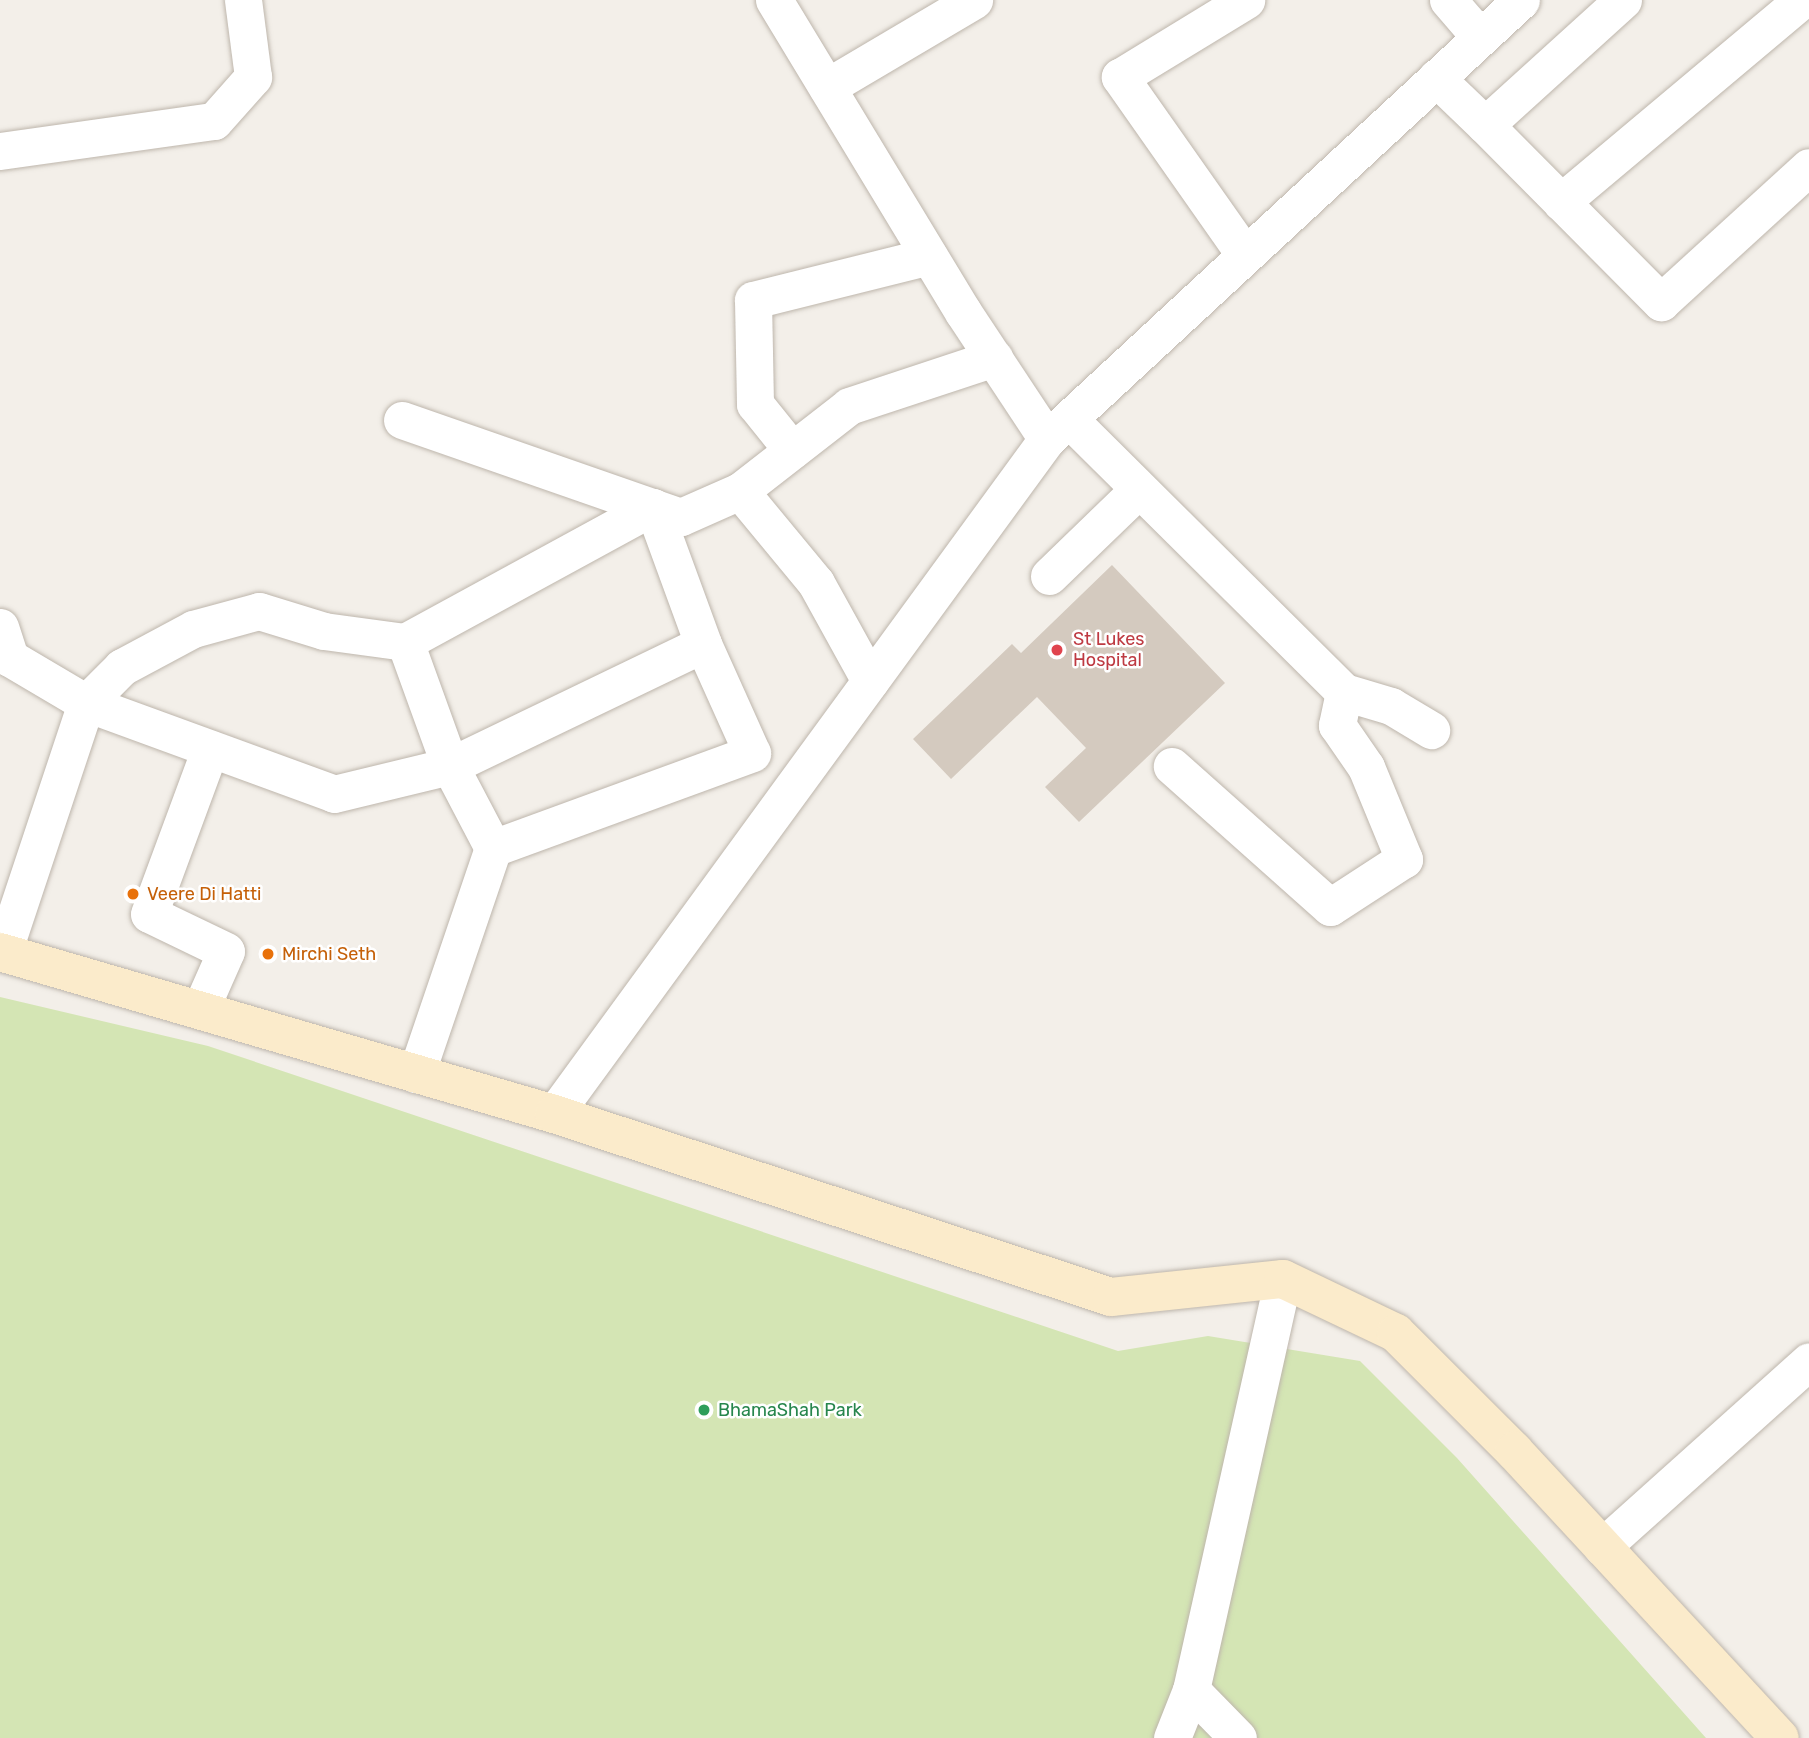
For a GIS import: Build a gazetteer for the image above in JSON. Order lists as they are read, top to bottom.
{
  "places": [
    "St Lukes Hospital",
    "Veere Di Hatti",
    "Mirchi Seth",
    "BhamaShah Park"
  ]
}
